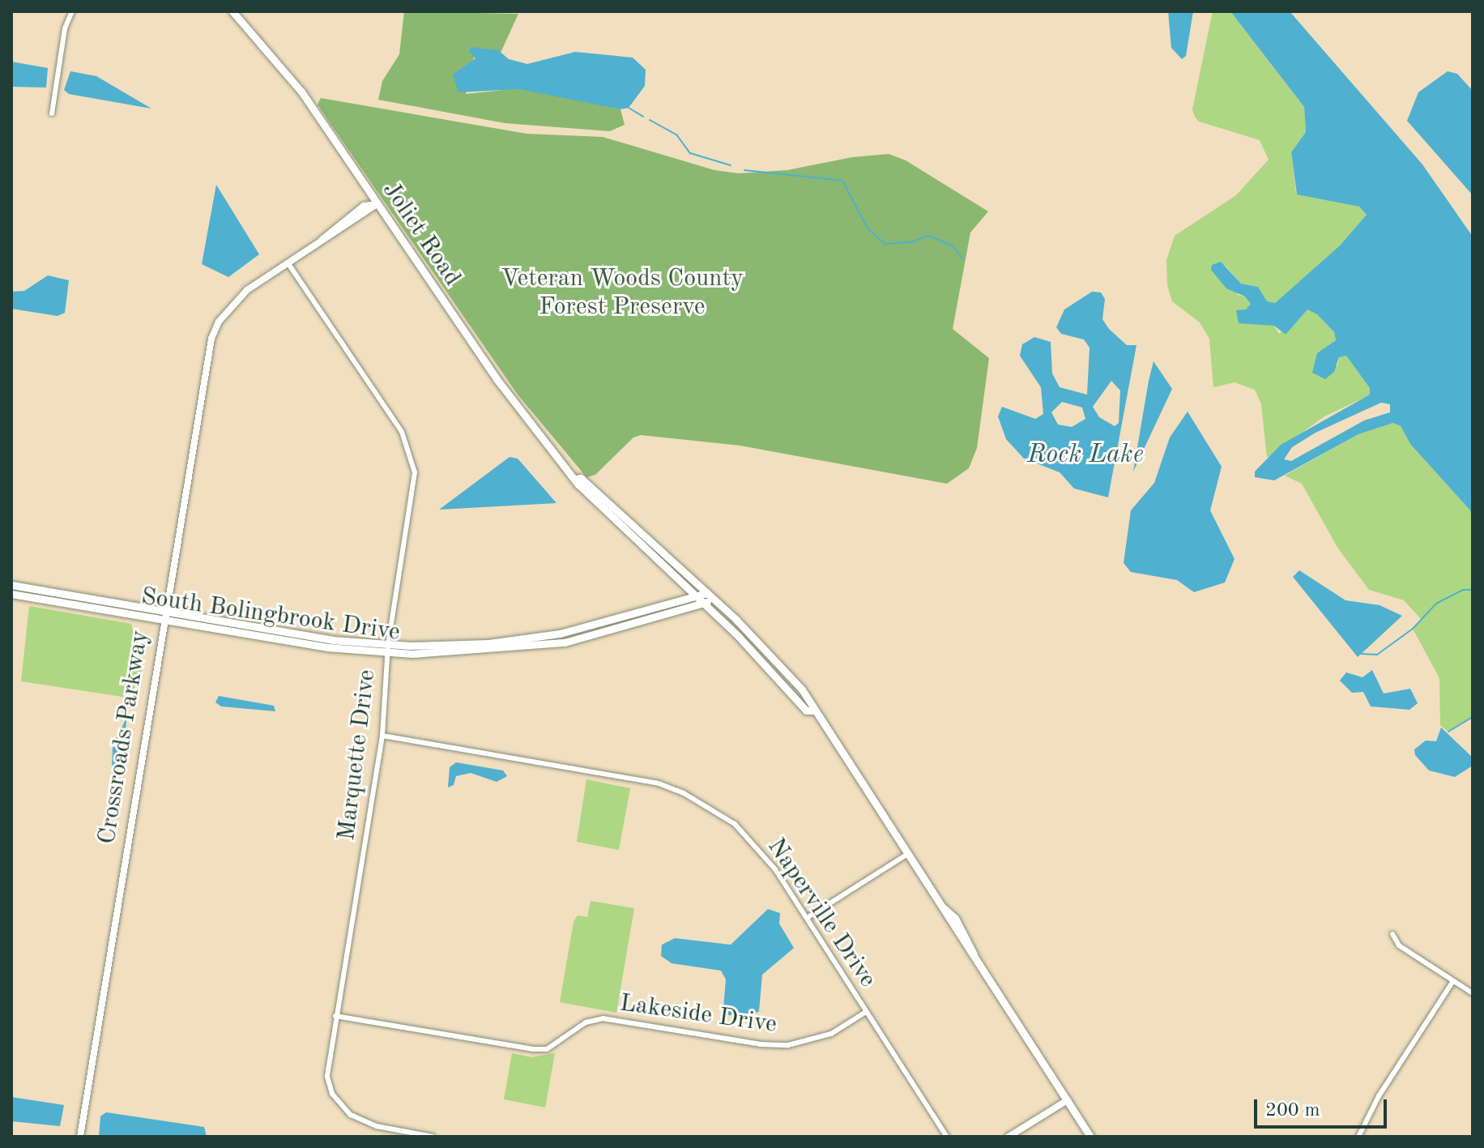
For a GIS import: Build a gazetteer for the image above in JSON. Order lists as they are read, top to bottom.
{
  "streets": {
    "main road": ["Joliet Road", "South Bolingbrook Drive"],
    "street": [
      "Crossroads Parkway",
      "Marquette Drive",
      "Naperville Drive",
      "Lakeside Drive"
    ]
  },
  "crossings": [
    ["Joliet Road", "South Bolingbrook Drive"],
    ["Joliet Road", "Crossroads Parkway"],
    ["South Bolingbrook Drive", "Crossroads Parkway"],
    ["South Bolingbrook Drive", "Marquette Drive"],
    ["Crossroads Parkway", "Marquette Drive"],
    ["Marquette Drive", "Naperville Drive"],
    ["Marquette Drive", "Lakeside Drive"],
    ["Naperville Drive", "Lakeside Drive"]
  ],
  "water": ["Rock Lake"],
  "parks": ["Veteran Woods County Forest Preserve"],
  "scale_bar": "200 m"
}
